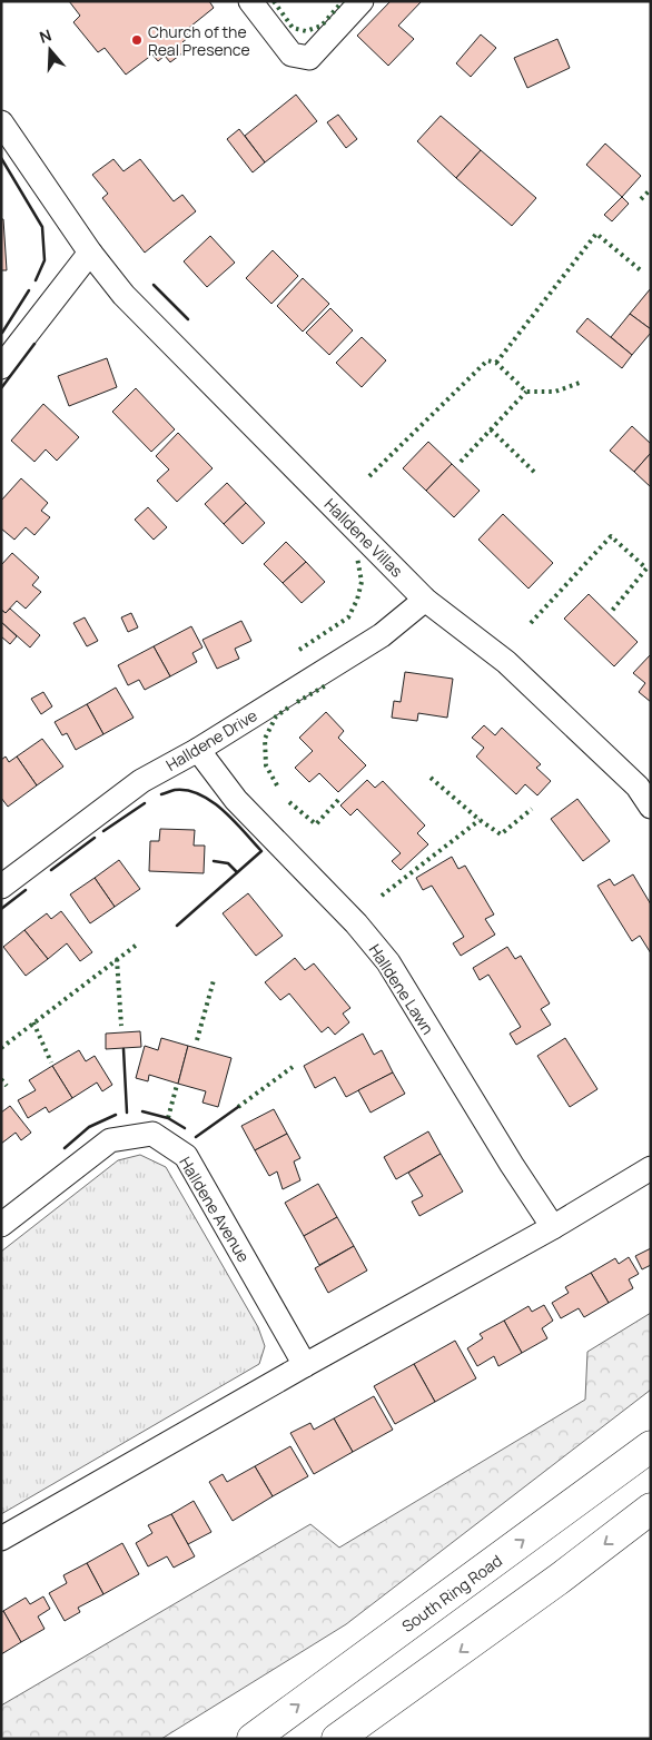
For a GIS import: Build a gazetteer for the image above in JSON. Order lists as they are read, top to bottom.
{
  "streets": {
    "highway": ["South Ring Road"],
    "street": [
      "Halldene Villas",
      "Halldene Drive",
      "Halldene Lawn",
      "Halldene Avenue"
    ]
  },
  "crossings": [
    ["Halldene Villas", "Halldene Drive"],
    ["Halldene Drive", "Halldene Lawn"]
  ],
  "places": ["Church of the Real Presence"],
  "north": "top"
}
